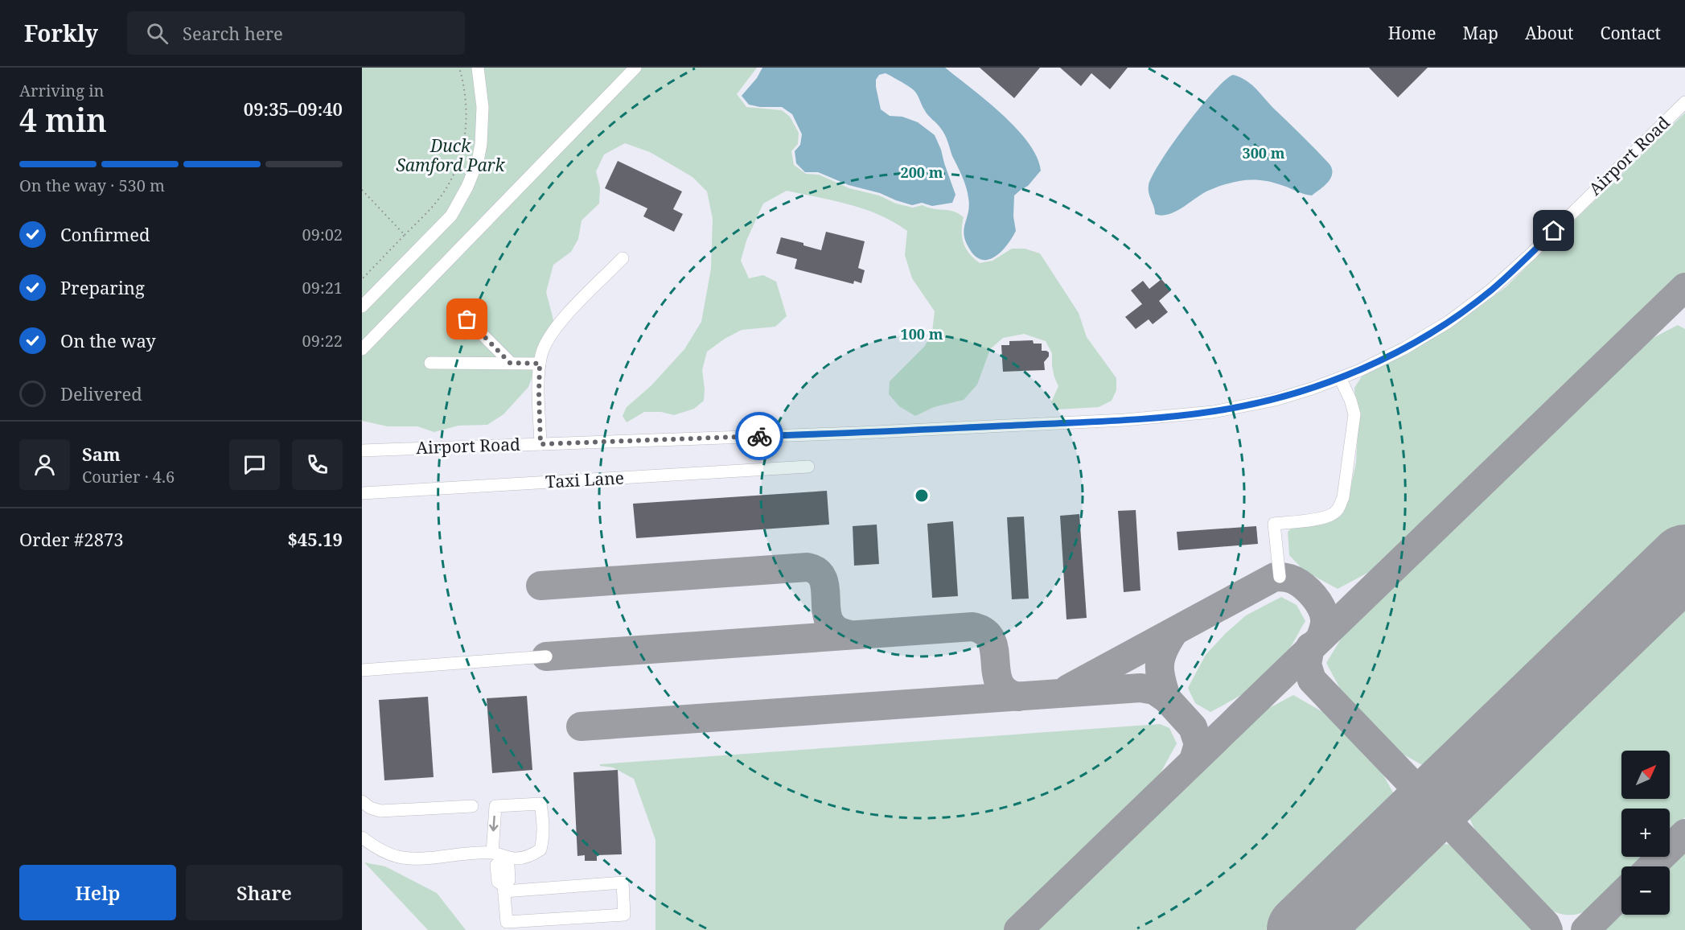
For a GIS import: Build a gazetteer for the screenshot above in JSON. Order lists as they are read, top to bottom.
{
  "streets": {
    "street": ["Airport Road", "Taxi Lane"]
  },
  "parks": ["Duck Samford Park"],
  "north": "top right",
  "page": {
    "header": "Forkly",
    "search": "Search here",
    "nav": [
      "Home",
      "Map",
      "About",
      "Contact"
    ],
    "heading": ["4 min", "Arriving in", "09:35–09:40"],
    "panel": [
      "Sam",
      "Courier · 4.6",
      "Order #2873",
      "$45.19"
    ],
    "bar": "On the way · 530 m",
    "list": [
      ["Confirmed", "09:02"],
      ["Preparing", "09:21"],
      ["On the way", "09:22"],
      "Delivered"
    ],
    "map_buttons": ["+", "−"],
    "buttons": ["Help", "Share"]
  },
  "rings": ["300 m", "200 m", "100 m"]
}
